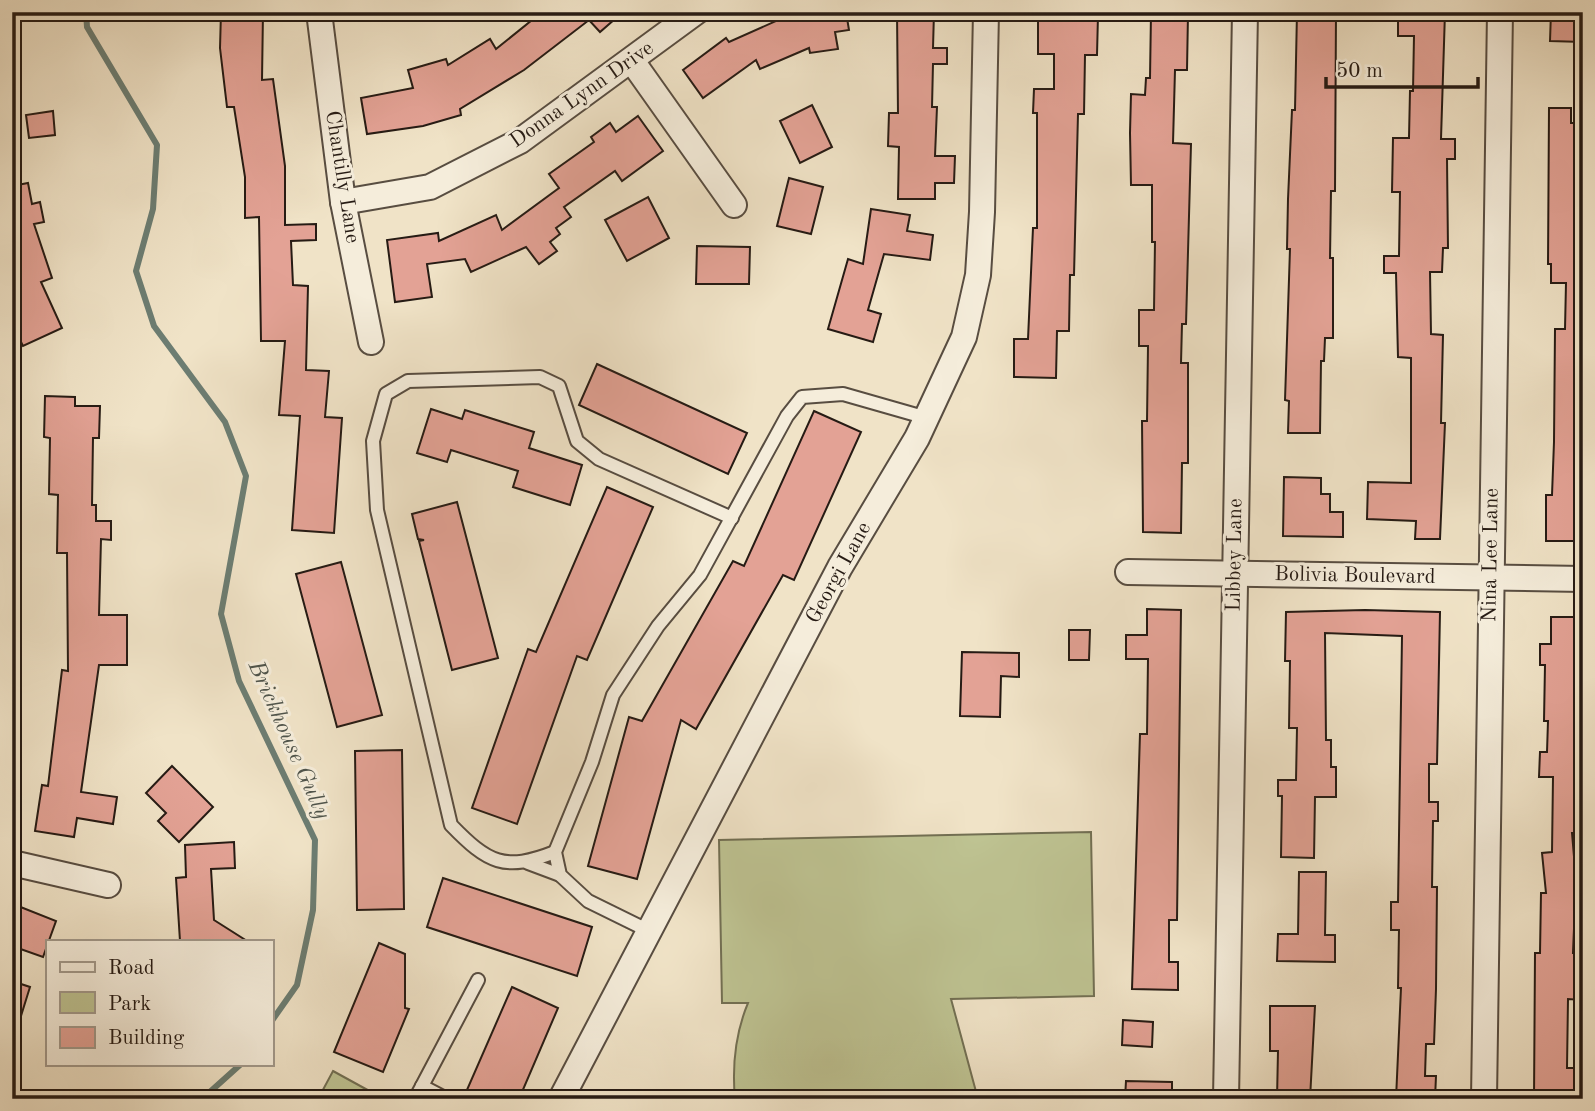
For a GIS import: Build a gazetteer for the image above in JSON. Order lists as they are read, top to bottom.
{
  "streets": {
    "street": [
      "Donna Lynn Drive",
      "Chantilly Lane",
      "Libbey Lane",
      "Nina Lee Lane",
      "Georgi Lane",
      "Bolivia Boulevard"
    ]
  },
  "crossings": [
    ["Donna Lynn Drive", "Chantilly Lane"],
    ["Libbey Lane", "Bolivia Boulevard"],
    ["Nina Lee Lane", "Bolivia Boulevard"]
  ],
  "water": ["Brickhouse Gully"],
  "legend": ["Road", "Park", "Building"],
  "scale_bar": "50 m"
}
